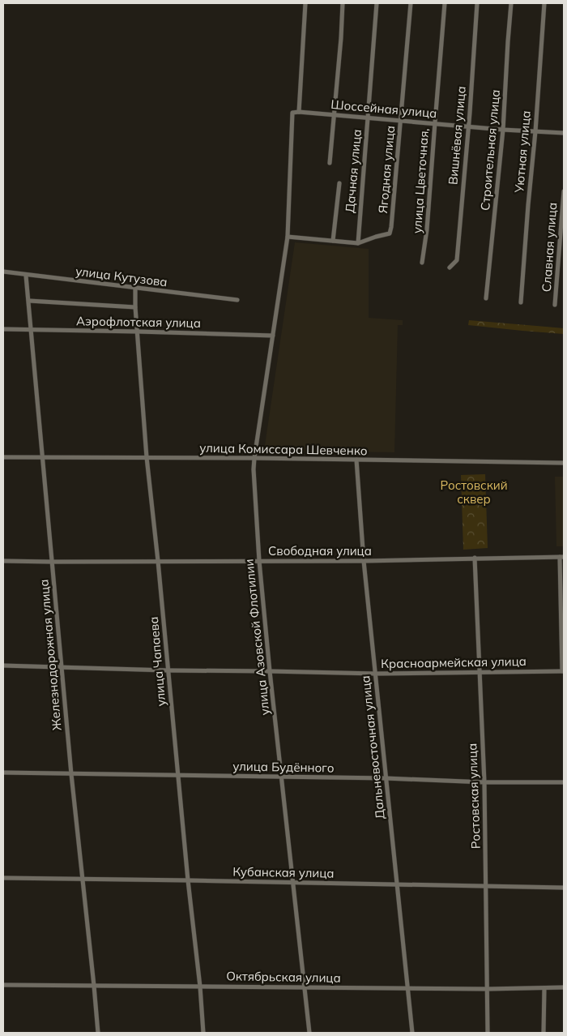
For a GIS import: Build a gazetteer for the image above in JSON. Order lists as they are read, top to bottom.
{
  "streets": {
    "street": [
      "Шоссейная улица",
      "Вишнёвая улица",
      "Строительная улица",
      "Уютная улица",
      "Ягодная улица",
      "Дачная улица",
      "улица Цветочная,",
      "Славная улица",
      "улица Кутузова",
      "Аэрофлотская улица",
      "улица Комиссара Шевченко",
      "Свободная улица",
      "улица Азовской Флотилии",
      "Железнодорожная улица",
      "улица Чапаева",
      "Красноармейская улица",
      "Дальневосточная улица",
      "улица Будённого",
      "Ростовская улица",
      "Кубанская улица",
      "Октябрьская улица"
    ]
  },
  "crossings": [
    ["Шоссейная улица", "Вишнёвая улица"],
    ["Шоссейная улица", "Строительная улица"],
    ["Шоссейная улица", "Уютная улица"],
    ["Шоссейная улица", "Ягодная улица"],
    ["Шоссейная улица", "Дачная улица"],
    ["Шоссейная улица", "улица Цветочная,"],
    ["Ягодная улица", "Дачная улица"],
    ["Ягодная улица", "улица Азовской Флотилии"],
    ["улица Кутузова", "Железнодорожная улица"],
    ["улица Кутузова", "улица Чапаева"],
    ["Аэрофлотская улица", "улица Азовской Флотилии"],
    ["Аэрофлотская улица", "Железнодорожная улица"],
    ["Аэрофлотская улица", "улица Чапаева"],
    ["улица Комиссара Шевченко", "улица Азовской Флотилии"],
    ["улица Комиссара Шевченко", "Железнодорожная улица"],
    ["улица Комиссара Шевченко", "улица Чапаева"],
    ["улица Комиссара Шевченко", "Дальневосточная улица"],
    ["Свободная улица", "улица Азовской Флотилии"],
    ["Свободная улица", "Железнодорожная улица"],
    ["Свободная улица", "улица Чапаева"],
    ["Свободная улица", "Дальневосточная улица"],
    ["Свободная улица", "Ростовская улица"],
    ["улица Азовской Флотилии", "Красноармейская улица"],
    ["улица Азовской Флотилии", "улица Будённого"],
    ["улица Азовской Флотилии", "Кубанская улица"],
    ["улица Азовской Флотилии", "Октябрьская улица"],
    ["Железнодорожная улица", "Красноармейская улица"],
    ["Железнодорожная улица", "улица Будённого"],
    ["Железнодорожная улица", "Кубанская улица"],
    ["Железнодорожная улица", "Октябрьская улица"],
    ["улица Чапаева", "Красноармейская улица"],
    ["улица Чапаева", "улица Будённого"],
    ["улица Чапаева", "Кубанская улица"],
    ["улица Чапаева", "Октябрьская улица"],
    ["Красноармейская улица", "Дальневосточная улица"],
    ["Красноармейская улица", "Ростовская улица"],
    ["Дальневосточная улица", "улица Будённого"],
    ["Дальневосточная улица", "Кубанская улица"],
    ["Дальневосточная улица", "Октябрьская улица"],
    ["улица Будённого", "Ростовская улица"],
    ["Ростовская улица", "Кубанская улица"],
    ["Ростовская улица", "Октябрьская улица"]
  ],
  "parks": ["Ростовский сквер"]
}
